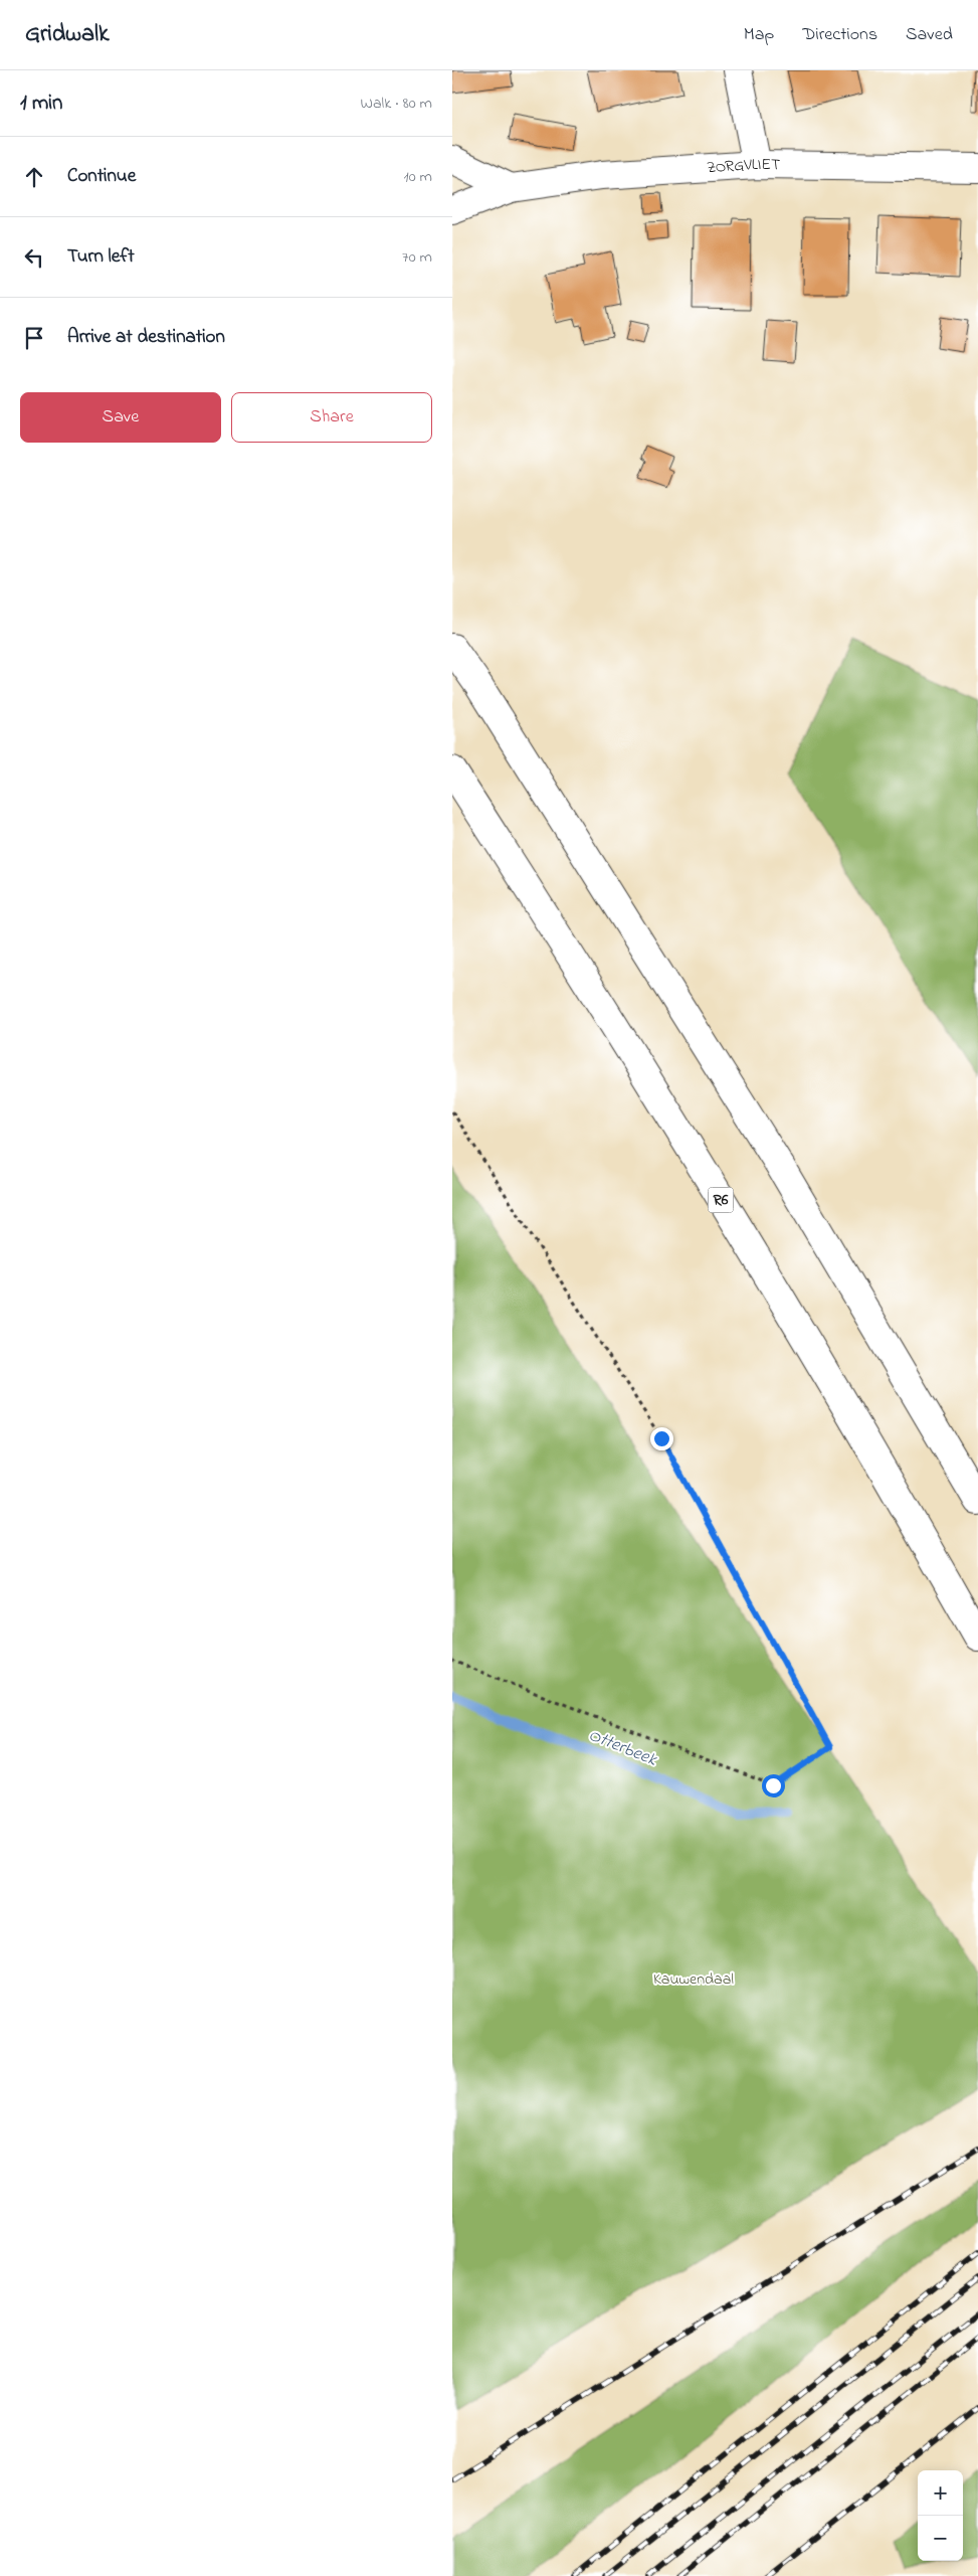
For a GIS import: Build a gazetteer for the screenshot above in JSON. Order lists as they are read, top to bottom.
{
  "streets": {
    "main road": ["ZORGVLIET", "R6"]
  },
  "water": ["Otterbeek"],
  "parks": ["Kauwendaal"],
  "page": {
    "header": "Gridwalk",
    "nav": ["Map", "Directions", "Saved"],
    "heading": ["1 min", "Walk · 80 m"],
    "list": [
      ["Continue", "10 m"],
      ["Turn left", "70 m"],
      "Arrive at destination"
    ],
    "buttons": ["Save", "Share"],
    "map_buttons": ["+", "−"]
  }
}
